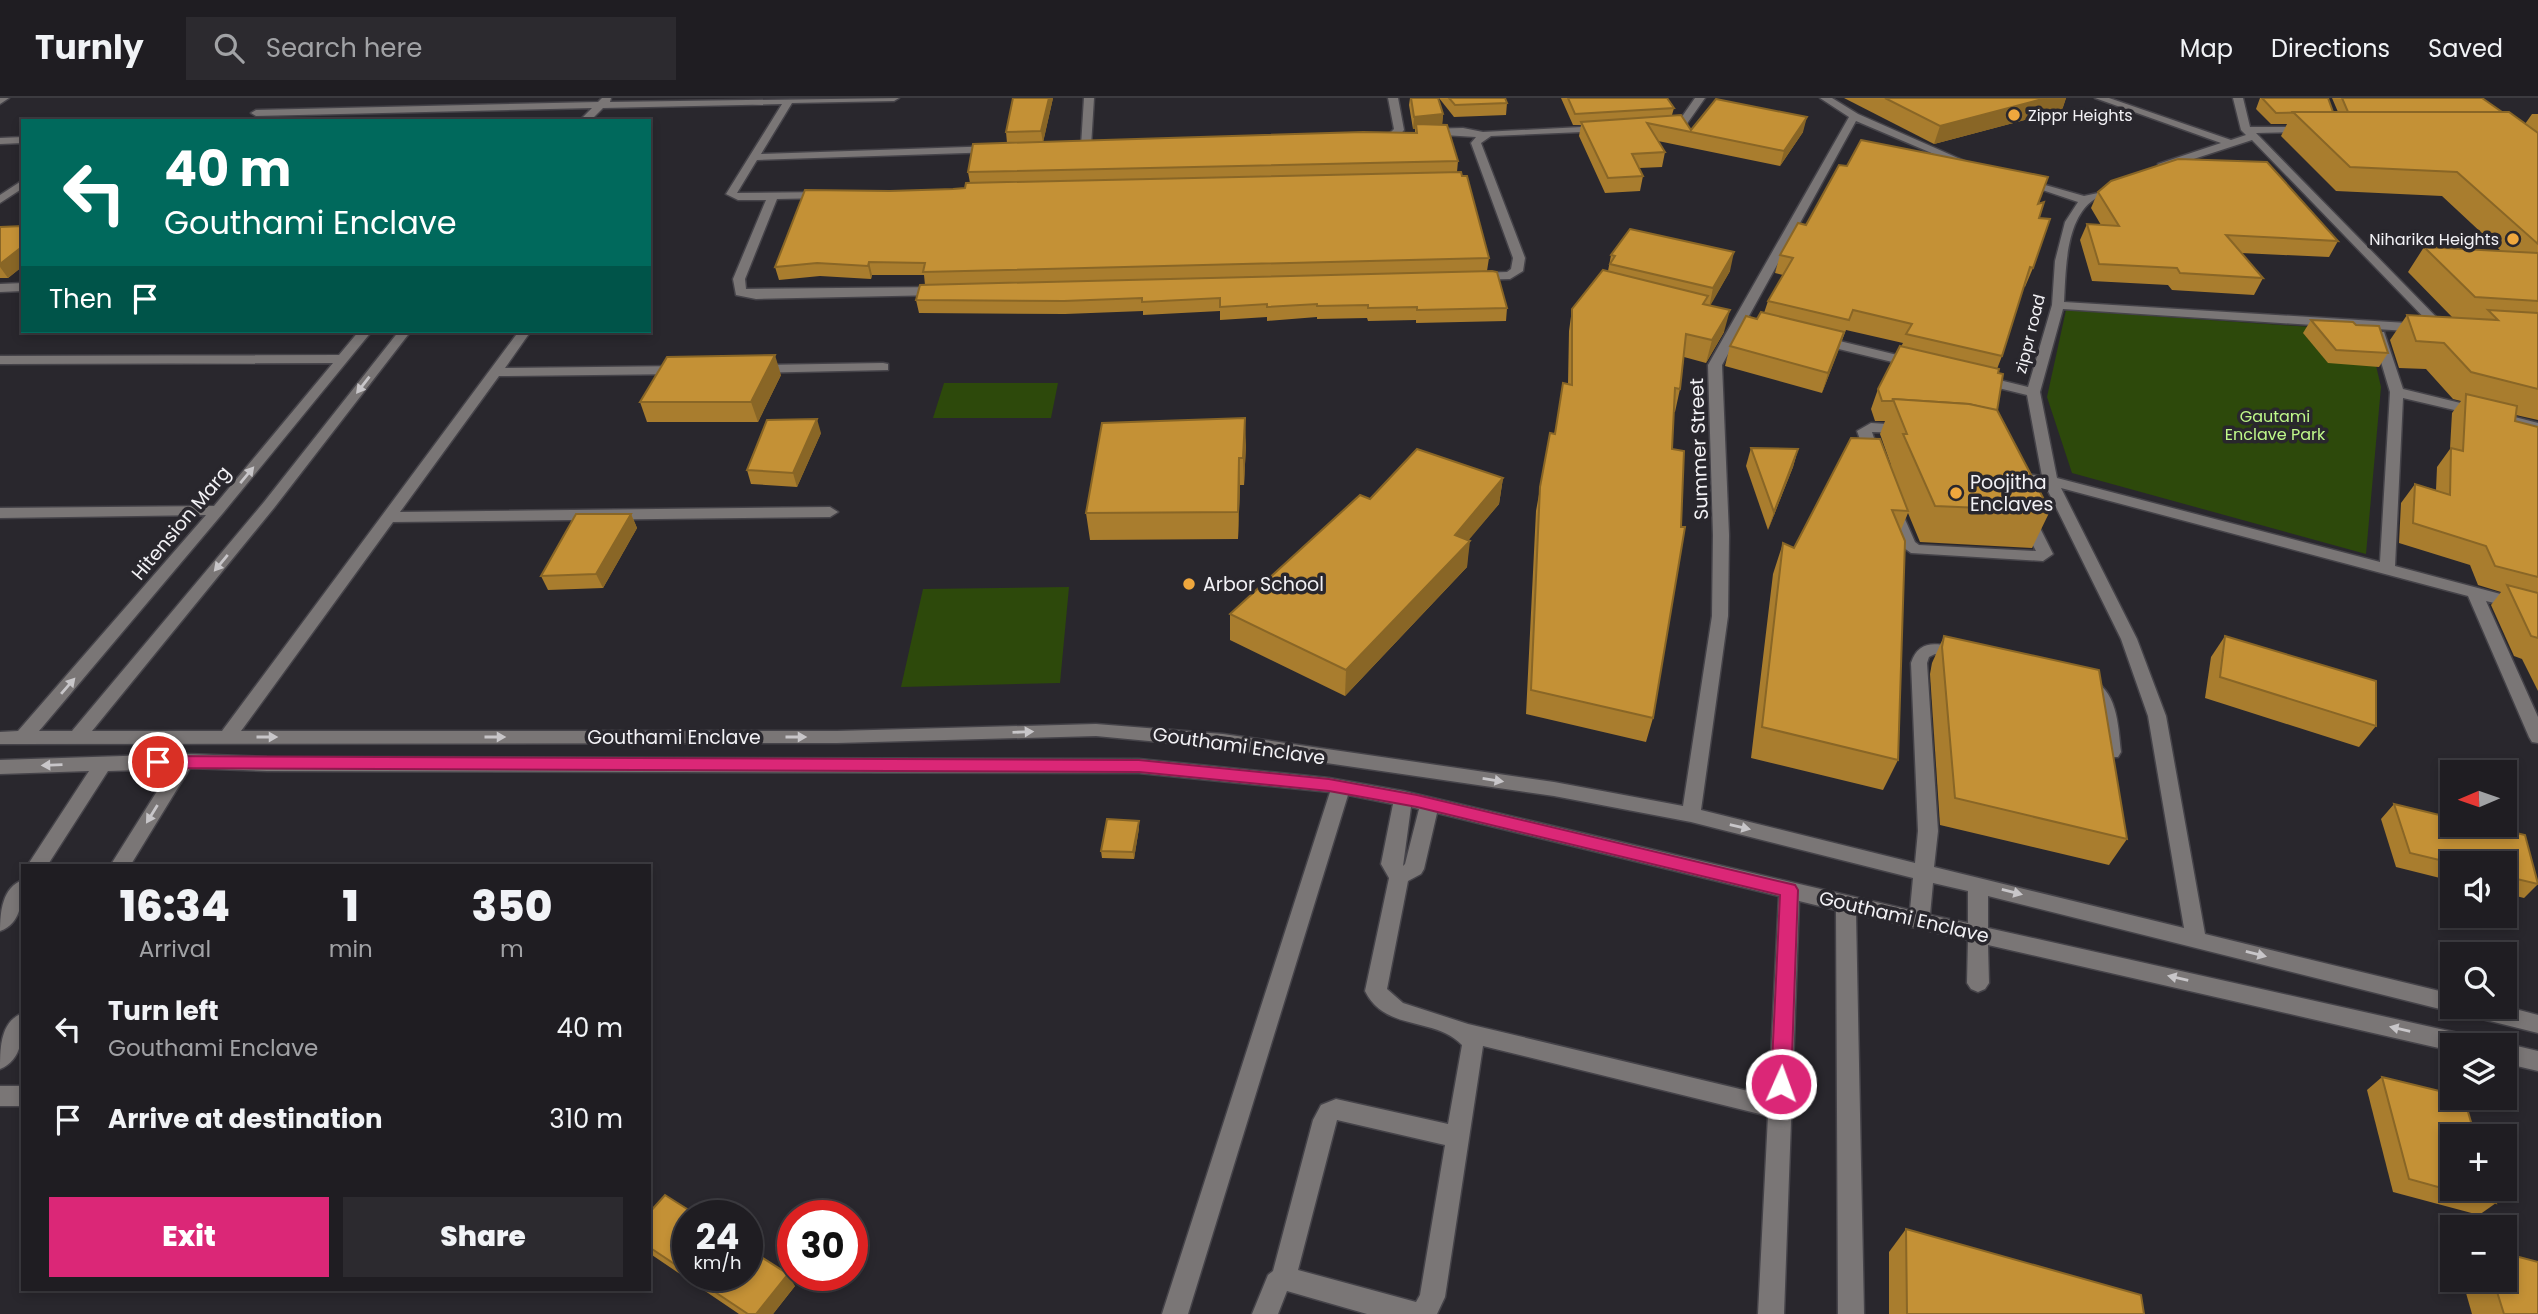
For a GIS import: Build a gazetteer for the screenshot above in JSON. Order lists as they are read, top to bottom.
{
  "streets": {
    "street": [
      "zippr road",
      "Summer Street",
      "Hitension Marg",
      "Gouthami Enclave"
    ]
  },
  "crossings": [
    ["zippr road", "Gouthami Enclave"],
    ["Summer Street", "Gouthami Enclave"],
    ["Hitension Marg", "Gouthami Enclave"]
  ],
  "parks": ["Gautami Enclave Park"],
  "places": [
    "Zippr Heights",
    "Niharika Heights",
    "Poojitha Enclaves",
    "Arbor School"
  ],
  "north": "left",
  "page": {
    "header": "Turnly",
    "search": "Search here",
    "nav": ["Map", "Directions", "Saved"],
    "turn": ["40 m", "Gouthami Enclave"],
    "then": "Then",
    "map_buttons": ["+", "−"],
    "eta": [
      "16:34",
      "Arrival",
      "1",
      "min",
      "350",
      "m"
    ],
    "list": [
      {
        "name": "Turn left",
        "note": "Gouthami Enclave",
        "value": "40 m"
      },
      {
        "name": "Arrive at destination",
        "value": "310 m"
      }
    ],
    "buttons": ["Exit", "Share"],
    "speed": "24 km/h",
    "limit": "30"
  }
}
